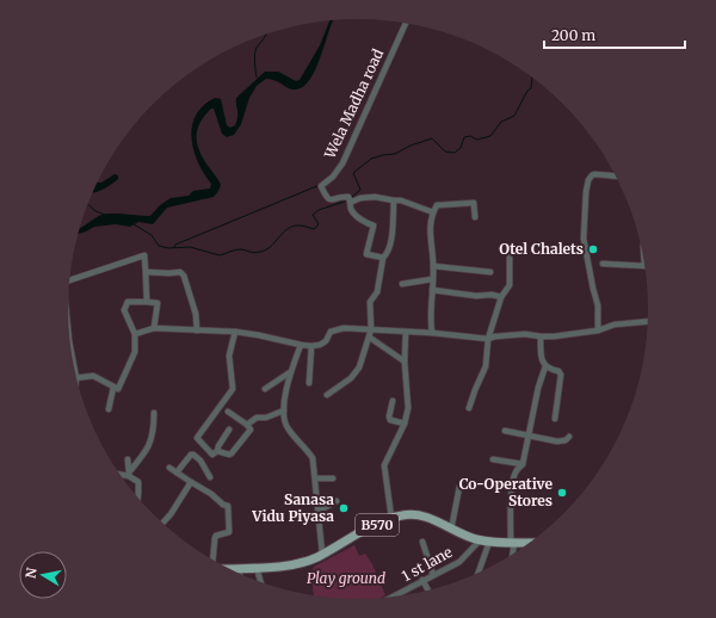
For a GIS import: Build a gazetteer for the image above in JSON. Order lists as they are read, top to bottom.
{
  "streets": {
    "main road": ["B570"],
    "street": ["Wela Madha road", "1 st lane"]
  },
  "crossings": [
    ["B570", "1 st lane"]
  ],
  "parks": ["Play ground"],
  "places": ["Otel Chalets", "Co-Operative Stores", "Sanasa Vidu Piyasa"],
  "scale_bar": "200 m",
  "north": "left"
}
